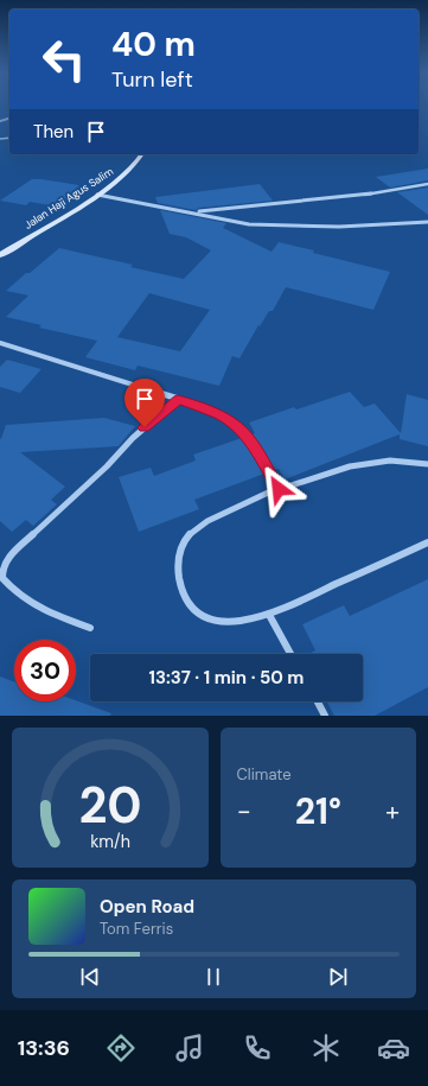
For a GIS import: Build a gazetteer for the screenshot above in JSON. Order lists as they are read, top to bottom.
{
  "streets": {
    "main road": ["Jalan Haji Agus Salim"]
  },
  "page": {
    "turn": ["40 m", "Turn left"],
    "then": "Then",
    "limit": "30",
    "trip": "13:37 · 1 min · 50 m",
    "tile": "Climate",
    "heat": ["−", "21°", "+"],
    "song": ["Open Road", "Tom Ferris"],
    "tabs": "13:36",
    "gauge": ["20", "km/h"]
  }
}
